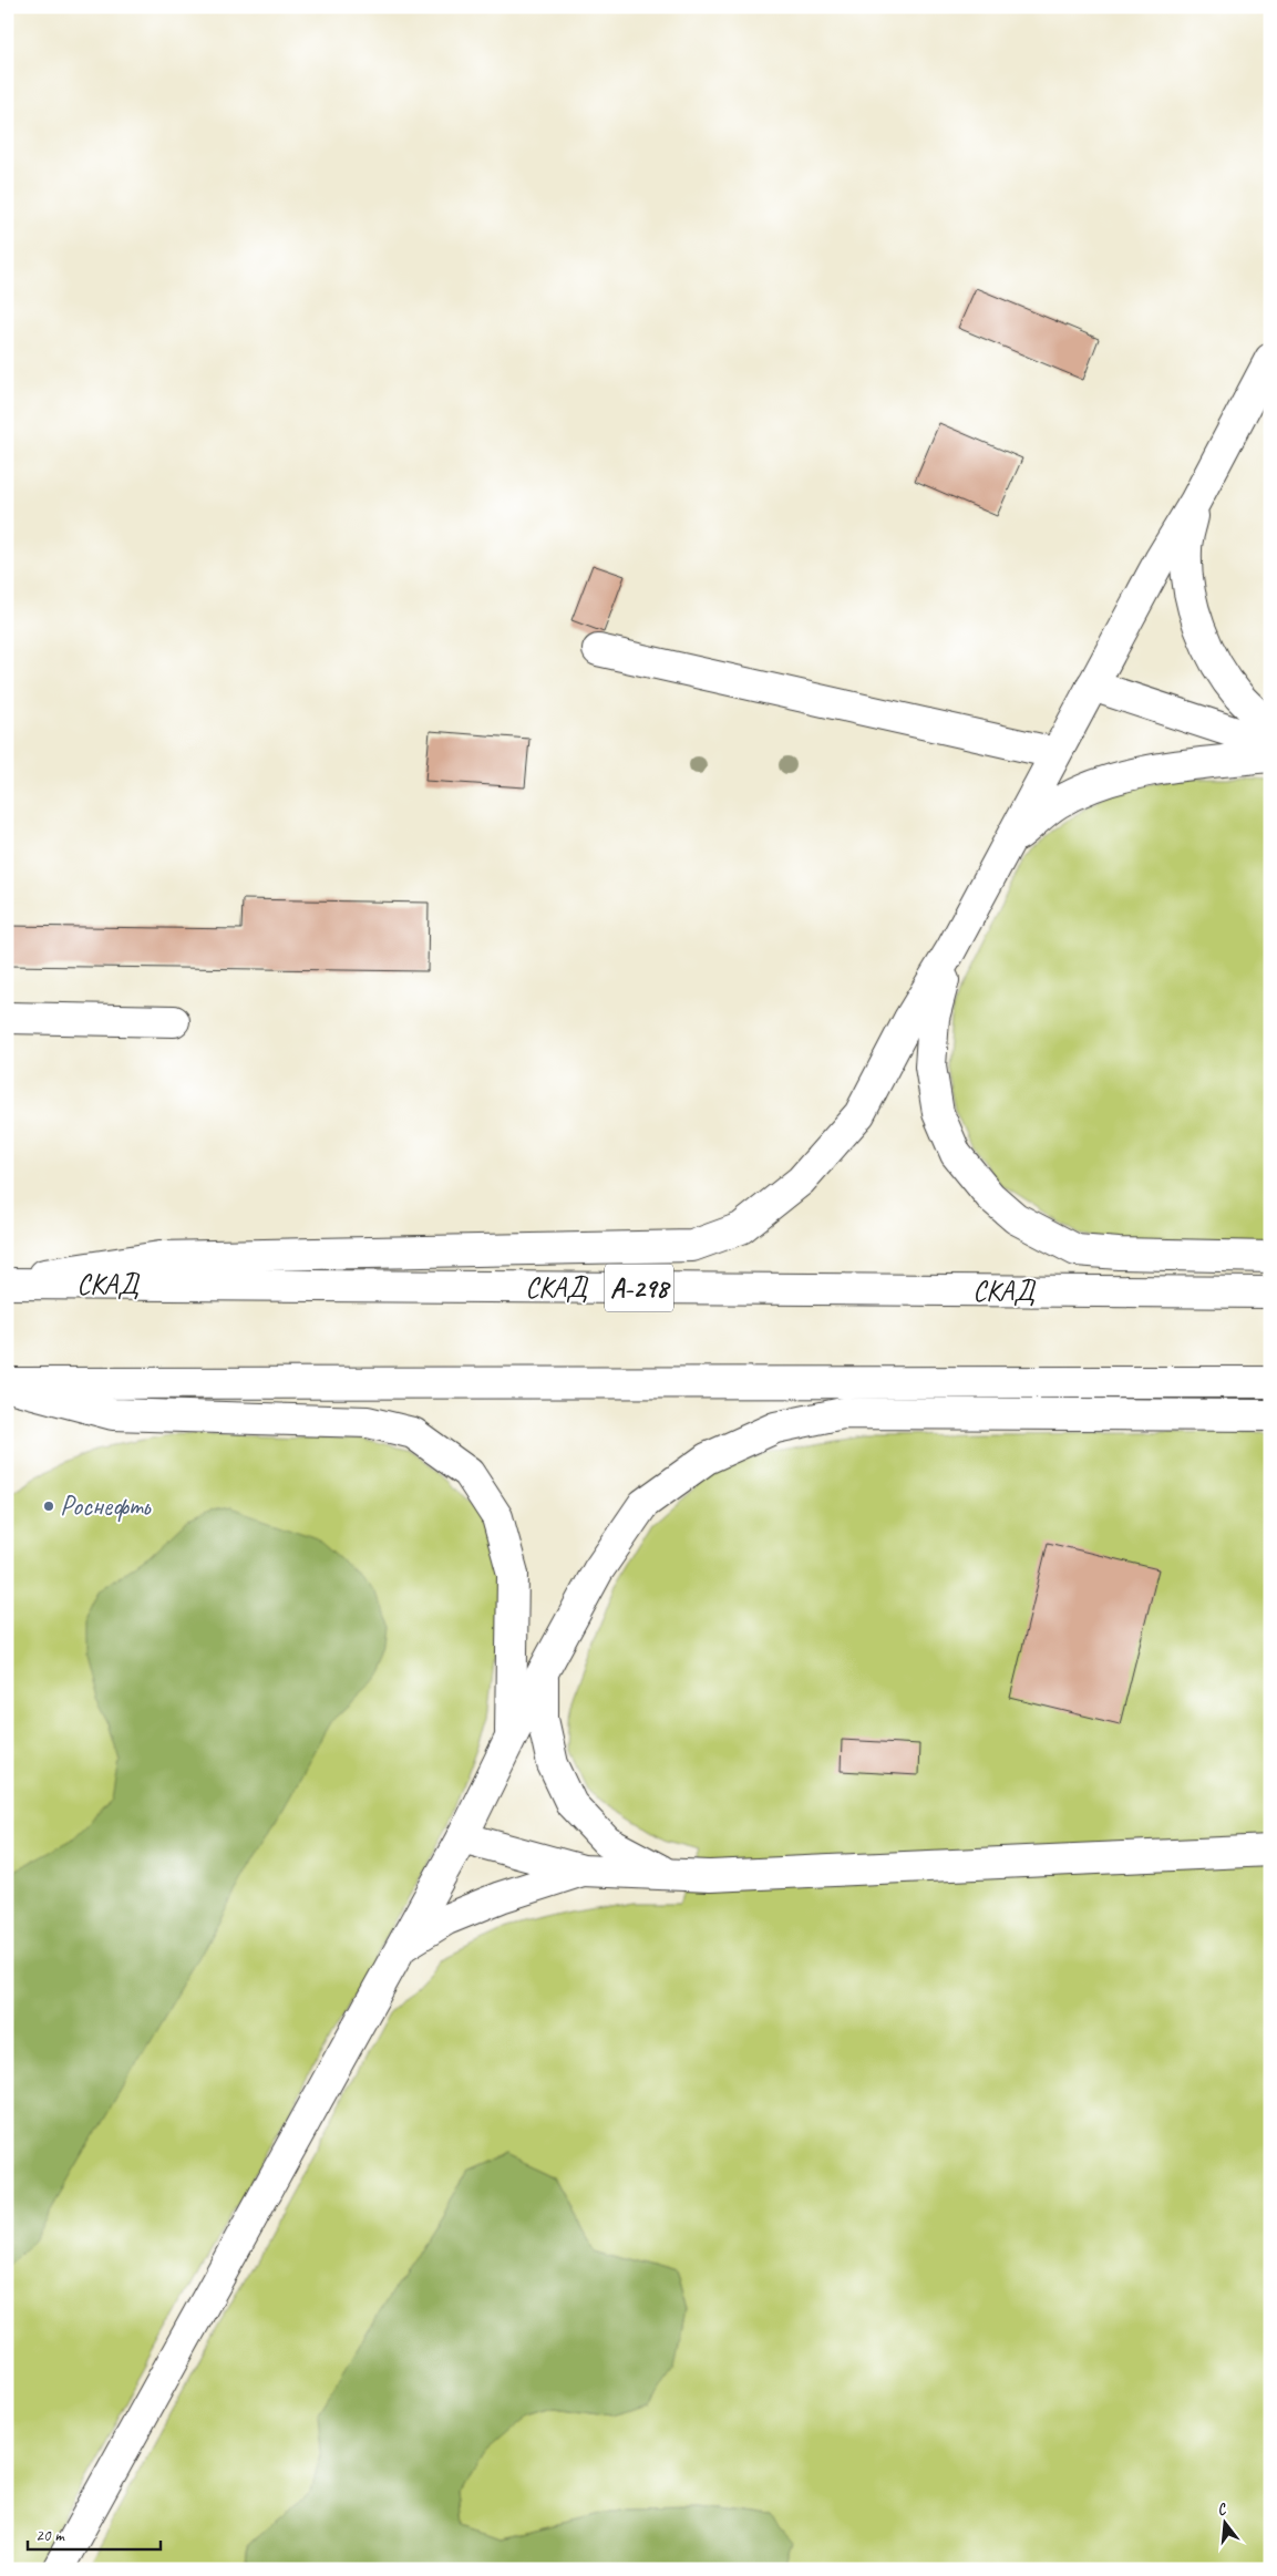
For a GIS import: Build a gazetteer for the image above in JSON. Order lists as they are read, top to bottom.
{
  "streets": {
    "main road": ["СКАД", "А-298"]
  },
  "places": ["Роснефть"],
  "scale_bar": "20 m",
  "north": "top"
}
